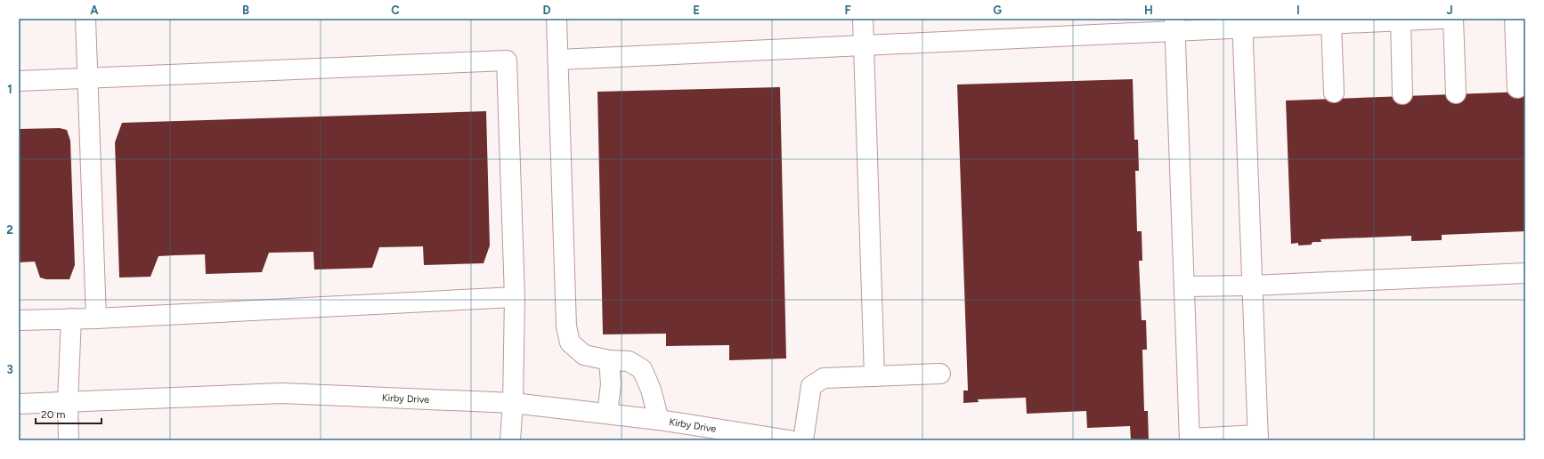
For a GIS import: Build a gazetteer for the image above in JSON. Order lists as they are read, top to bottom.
{
  "streets": {
    "main road": ["Kirby Drive"]
  },
  "scale_bar": "20 m",
  "grid": {
    "columns": [
      "A",
      "B",
      "C",
      "D",
      "E",
      "F",
      "G",
      "H",
      "I",
      "J"
    ],
    "rows": ["1", "2", "3"]
  }
}
